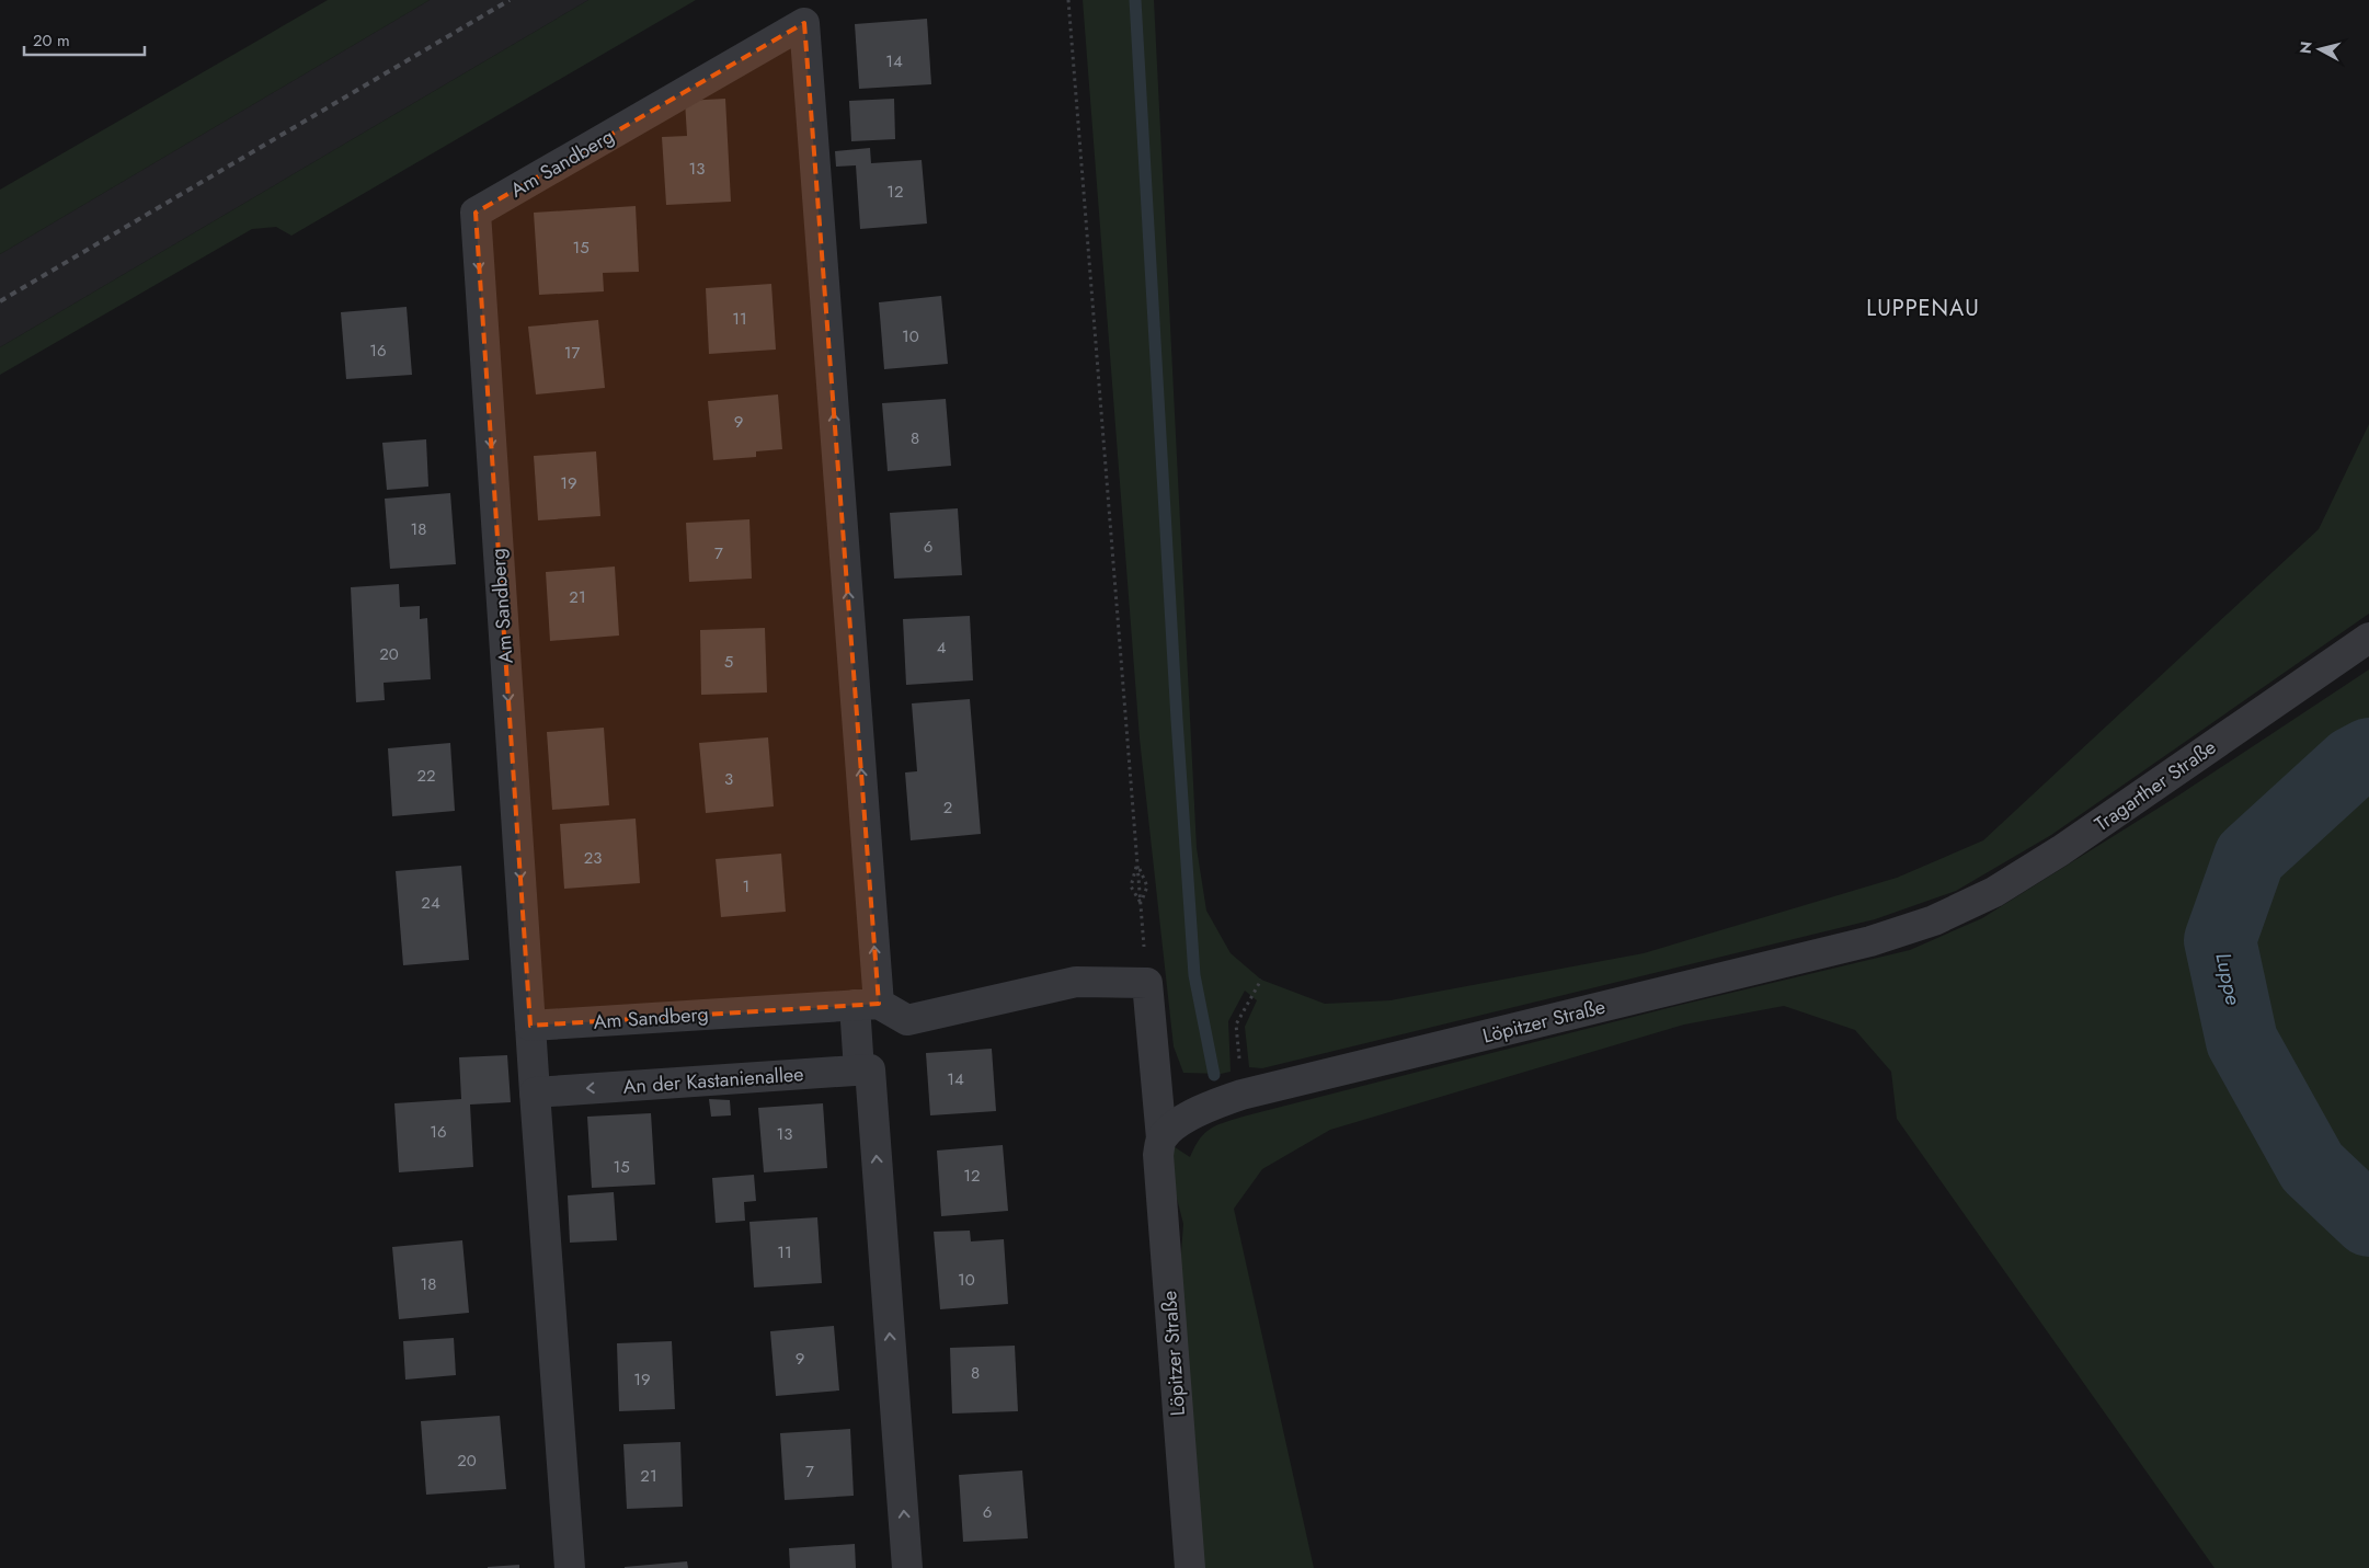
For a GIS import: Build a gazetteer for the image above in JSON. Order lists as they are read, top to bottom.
{
  "streets": {
    "street": [
      "Am Sandberg",
      "Tragarther Straße",
      "Löpitzer Straße",
      "An der Kastanienallee"
    ]
  },
  "crossings": [
    ["Tragarther Straße", "Löpitzer Straße"]
  ],
  "one_way": ["An der Kastanienallee"],
  "districts": ["LUPPENAU"],
  "water": ["Luppe"],
  "house_numbers": [
    "14",
    "13",
    "12",
    "15",
    "11",
    "10",
    "16",
    "17",
    "9",
    "8",
    "19",
    "18",
    "6",
    "7",
    "21",
    "4",
    "20",
    "5",
    "22",
    "3",
    "2",
    "23",
    "1",
    "24",
    "14",
    "16",
    "13",
    "15",
    "12",
    "11",
    "10",
    "18",
    "9",
    "8",
    "19",
    "20",
    "7",
    "21",
    "6"
  ],
  "scale_bar": "20 m",
  "north": "left"
}
